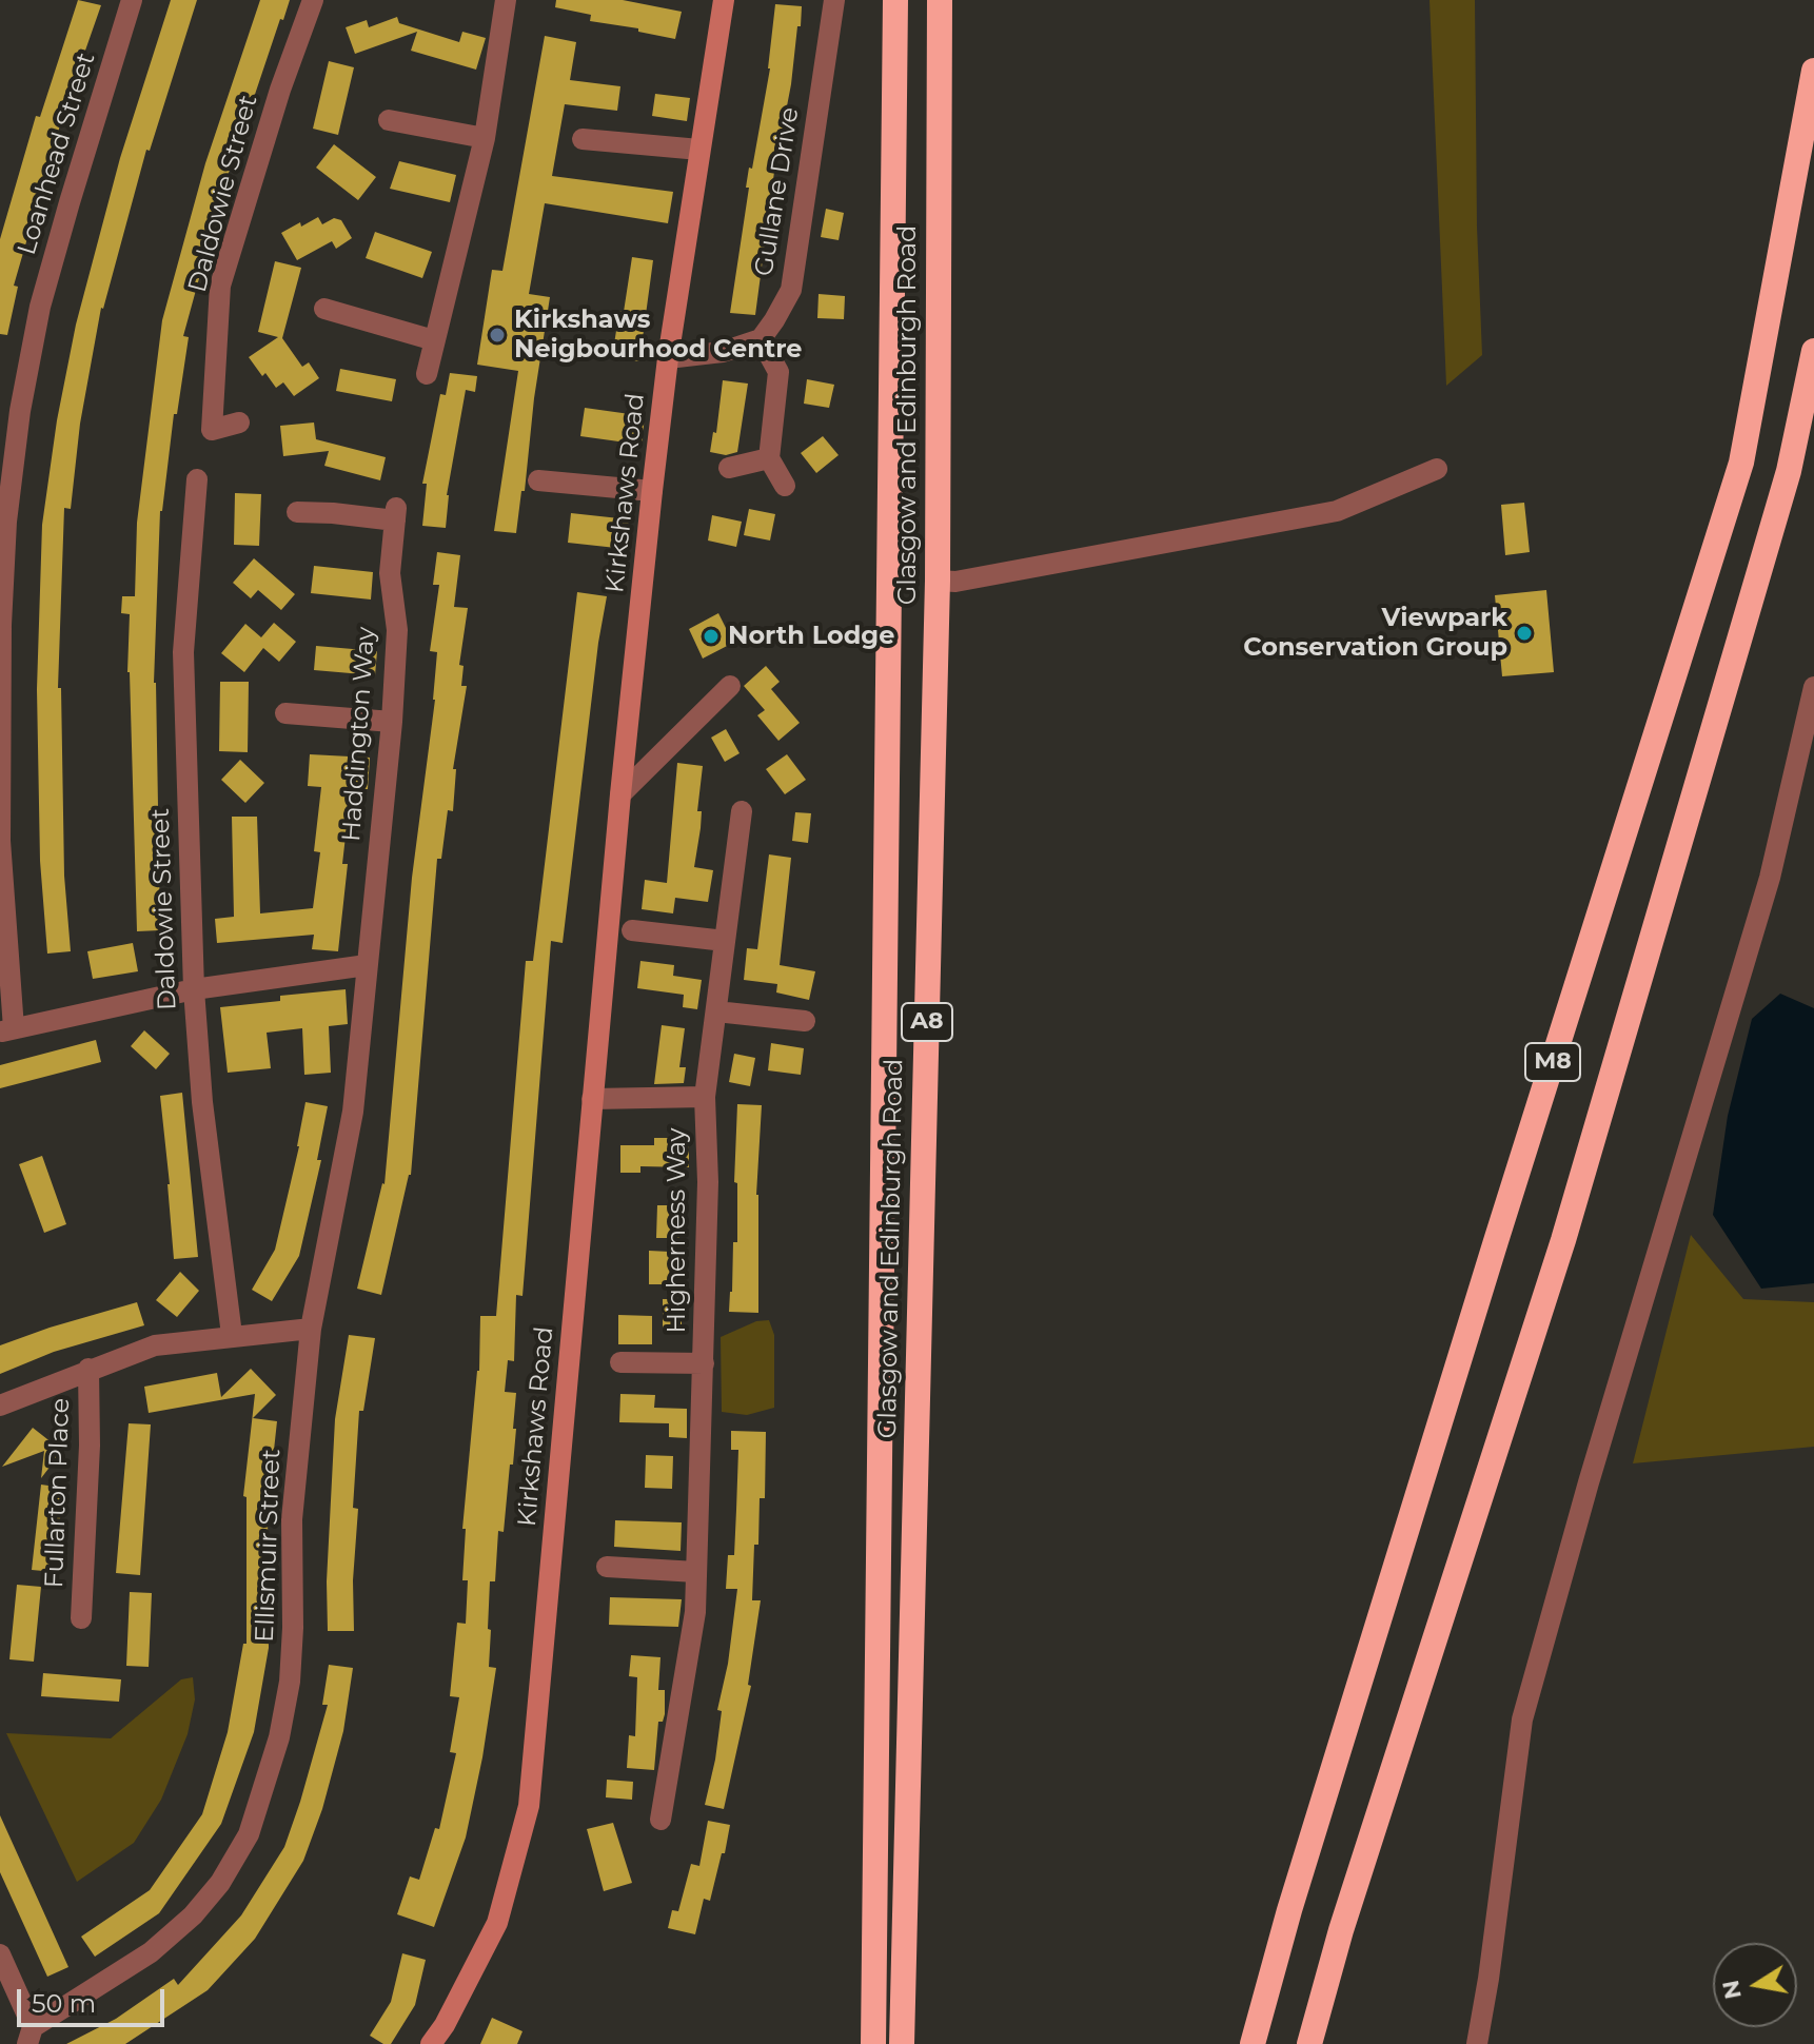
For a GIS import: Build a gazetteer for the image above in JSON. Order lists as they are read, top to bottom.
{
  "streets": {
    "highway": ["Glasgow and Edinburgh Road", "A8", "M8"],
    "street": [
      "Loanhead Street",
      "Gullane Drive",
      "Daldowie Street",
      "Kirkshaws Road",
      "Haddington Way",
      "Higherness Way",
      "Fullarton Place",
      "Ellismuir Street"
    ]
  },
  "crossings": [
    ["Haddington Way", "Ellismuir Street"]
  ],
  "places": ["Kirkshaws Neigbourhood Centre", "Viewpark Conservation Group", "North Lodge"],
  "scale_bar": "50 m",
  "north": "left"
}
